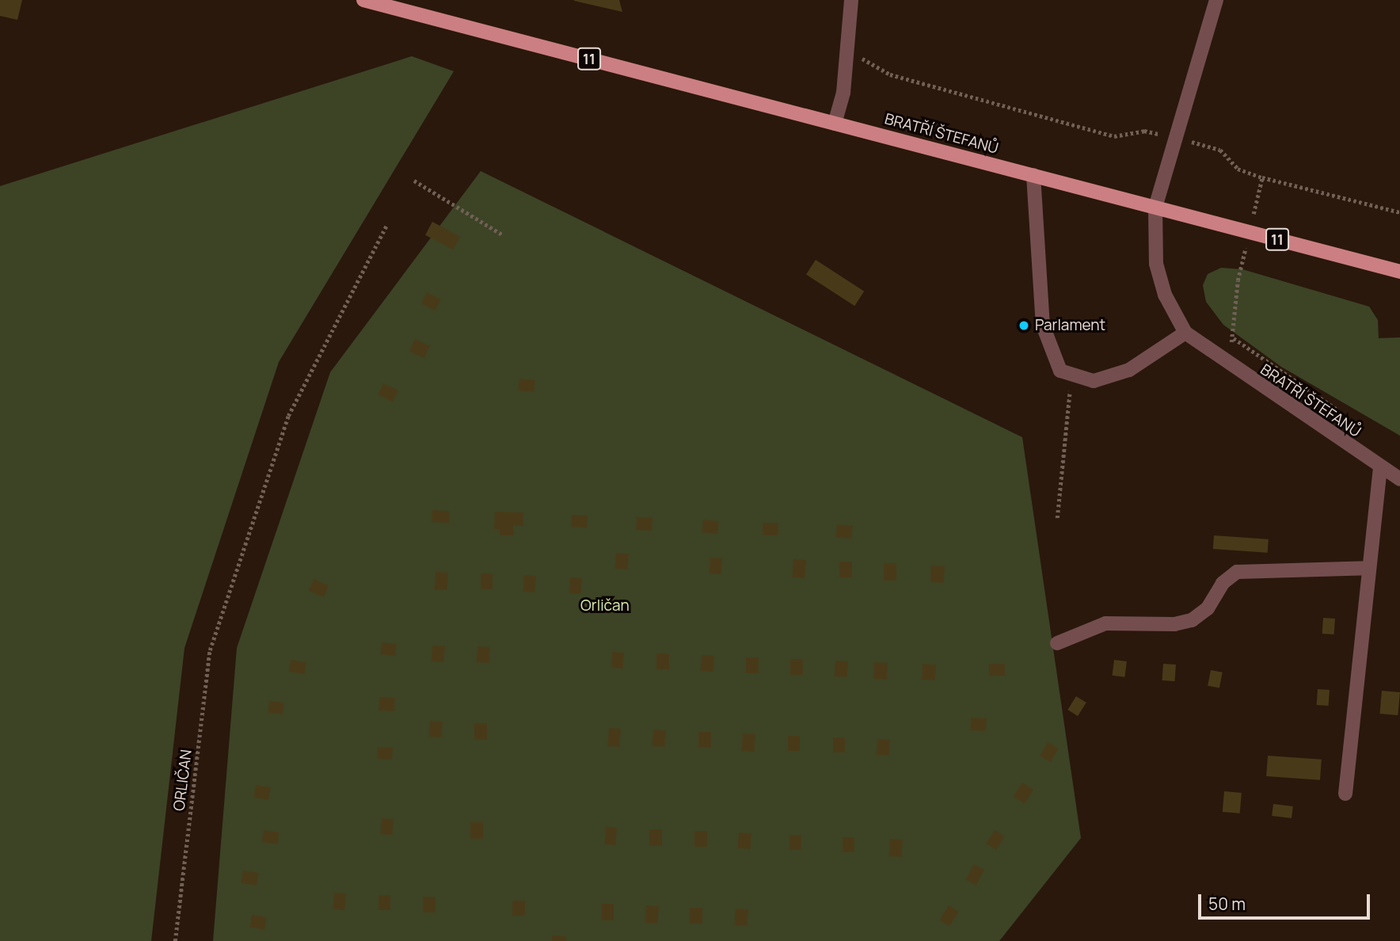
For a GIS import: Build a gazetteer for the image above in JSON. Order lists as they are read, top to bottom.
{
  "streets": {
    "main road": ["11", "BRATŘÍ ŠTEFANŮ"],
    "path": ["ORLIČAN"]
  },
  "crossings": [
    ["11", "BRATŘÍ ŠTEFANŮ"]
  ],
  "parks": ["Orličan"],
  "places": ["Parlament"],
  "scale_bar": "50 m"
}
